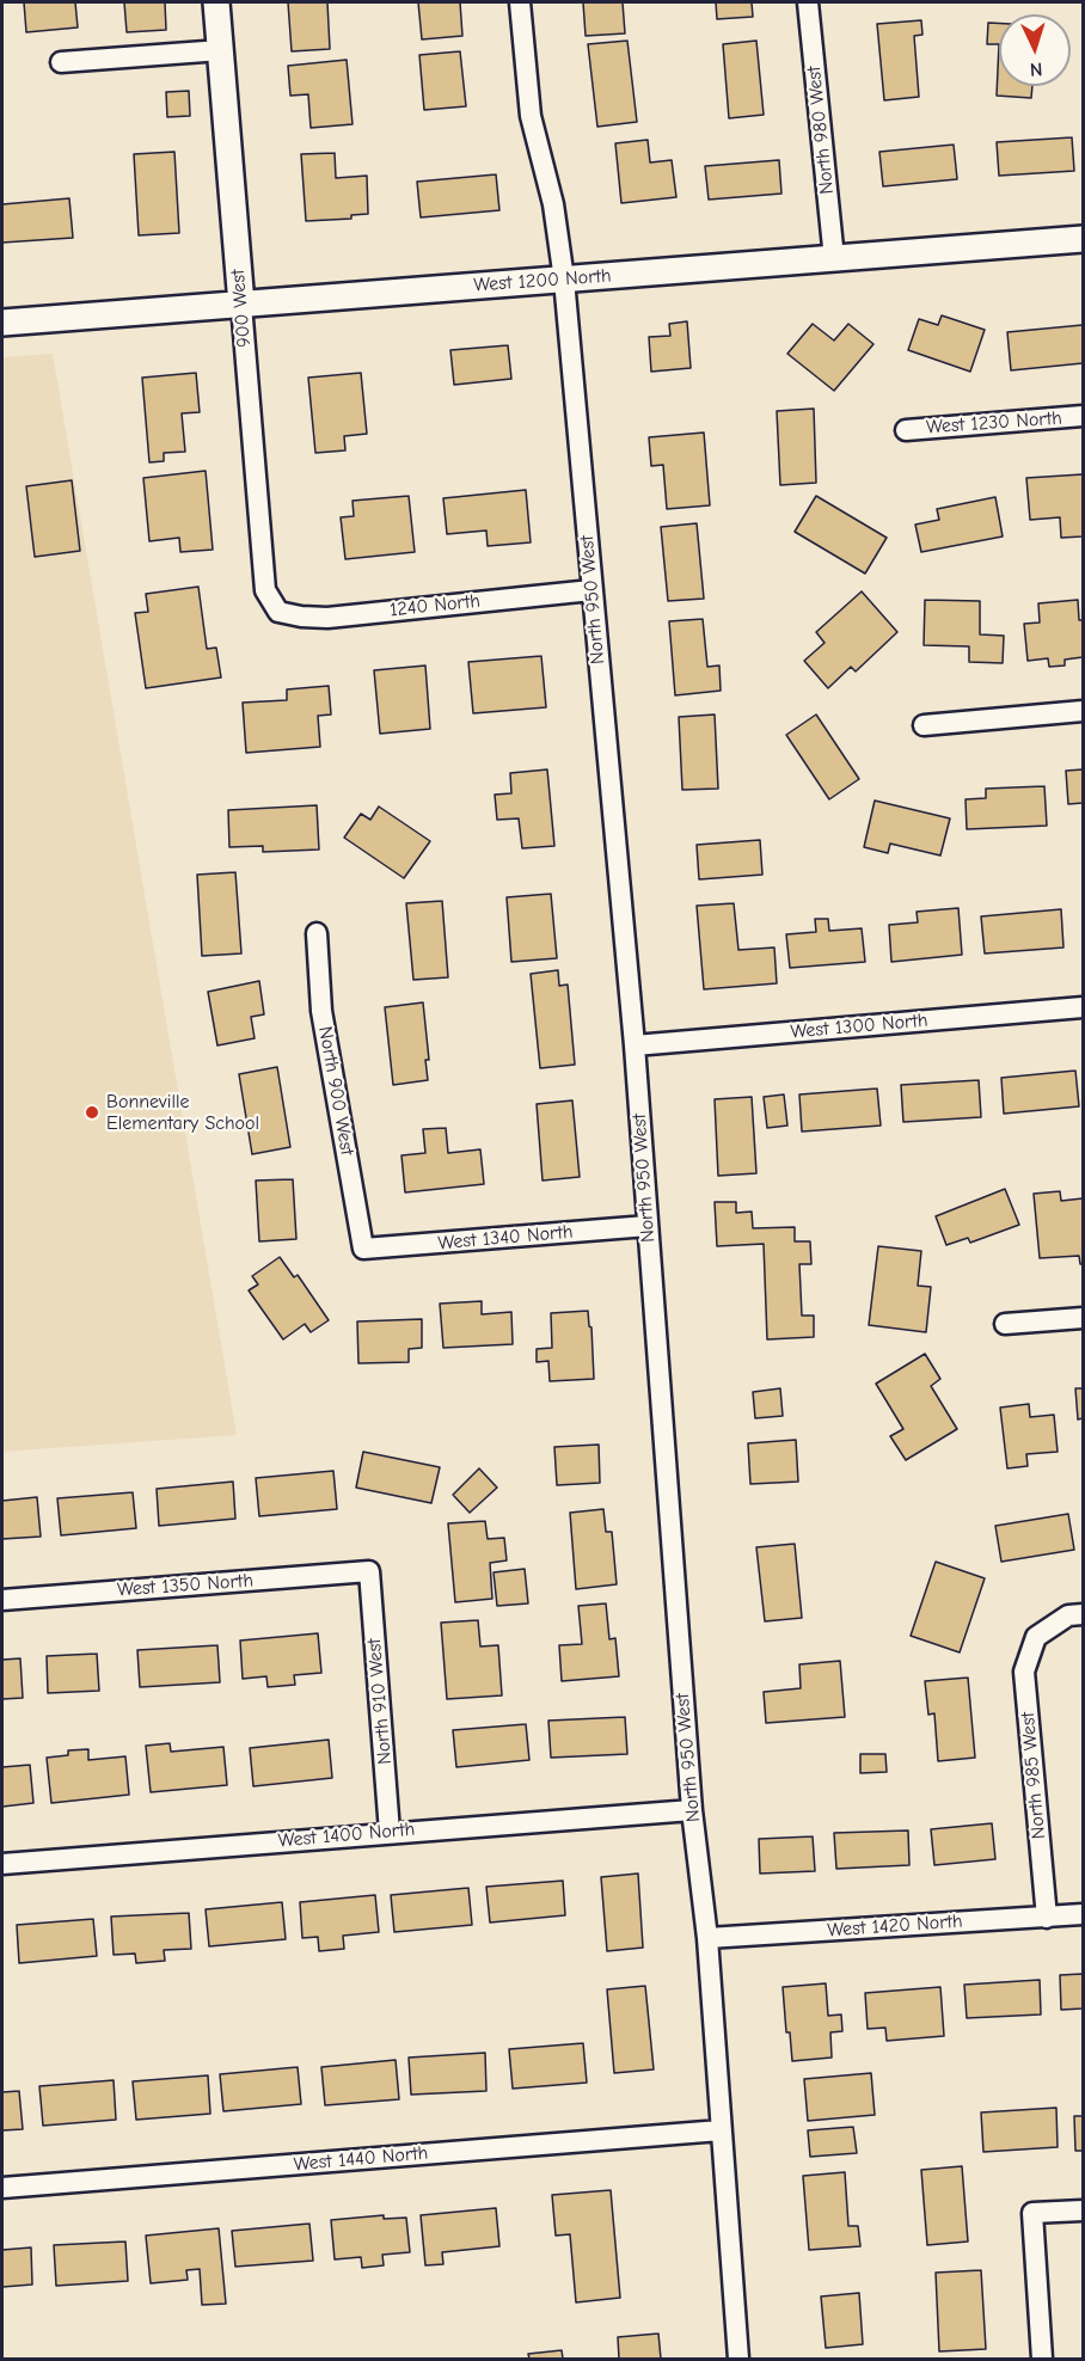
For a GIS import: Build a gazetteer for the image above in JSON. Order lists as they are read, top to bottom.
{
  "streets": {
    "street": [
      "North 980 West",
      "West 1200 North",
      "900 West",
      "West 1230 North",
      "North 950 West",
      "1240 North",
      "West 1300 North",
      "North 900 West",
      "West 1340 North",
      "West 1350 North",
      "North 910 West",
      "North 985 West",
      "West 1400 North",
      "West 1420 North",
      "West 1440 North"
    ]
  },
  "crossings": [
    ["North 980 West", "West 1200 North"],
    ["West 1200 North", "900 West"],
    ["West 1200 North", "North 950 West"],
    ["900 West", "1240 North"],
    ["North 950 West", "1240 North"],
    ["North 950 West", "West 1300 North"],
    ["North 950 West", "West 1340 North"],
    ["North 950 West", "West 1400 North"],
    ["North 950 West", "West 1420 North"],
    ["North 950 West", "West 1440 North"],
    ["North 900 West", "West 1340 North"],
    ["West 1350 North", "North 910 West"],
    ["North 910 West", "West 1400 North"],
    ["North 985 West", "West 1420 North"]
  ],
  "places": ["Bonneville Elementary School"],
  "north": "bottom"
}
